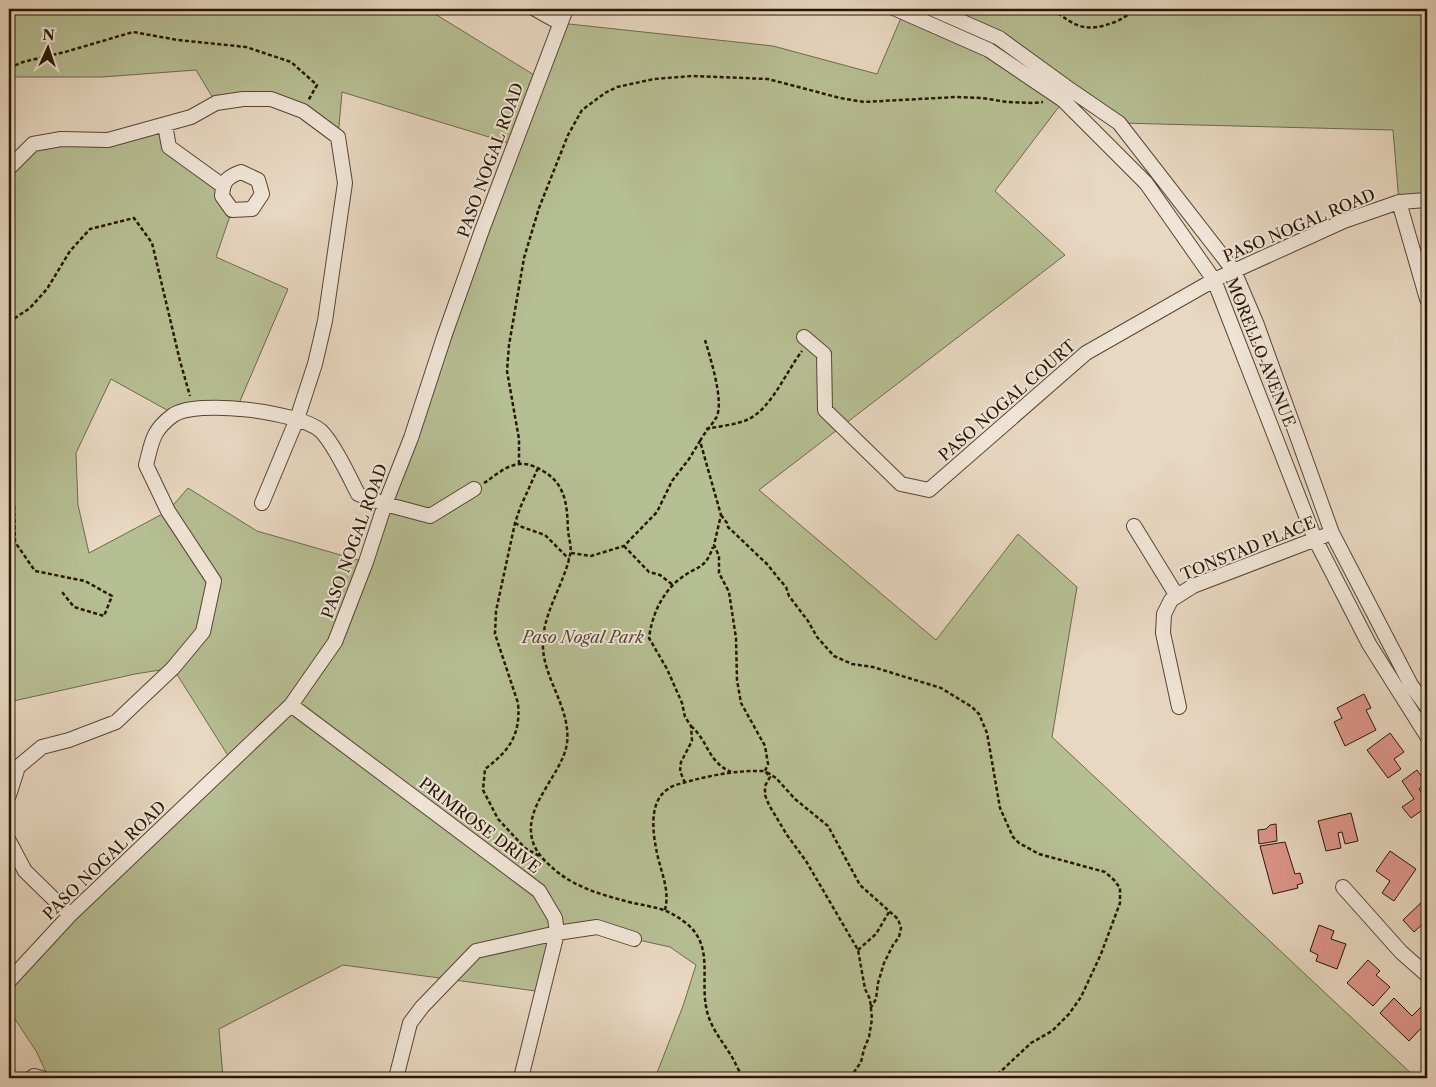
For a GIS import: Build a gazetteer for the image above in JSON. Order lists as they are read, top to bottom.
{
  "streets": {
    "street": [
      "PASO NOGAL ROAD",
      "MORELLO AVENUE",
      "PASO NOGAL COURT",
      "TONSTAD PLACE",
      "PRIMROSE DRIVE"
    ]
  },
  "crossings": [
    ["PASO NOGAL ROAD", "MORELLO AVENUE"],
    ["PASO NOGAL ROAD", "PASO NOGAL COURT"],
    ["PASO NOGAL ROAD", "PRIMROSE DRIVE"],
    ["MORELLO AVENUE", "PASO NOGAL COURT"],
    ["MORELLO AVENUE", "TONSTAD PLACE"]
  ],
  "parks": ["Paso Nogal Park"],
  "north": "top"
}
